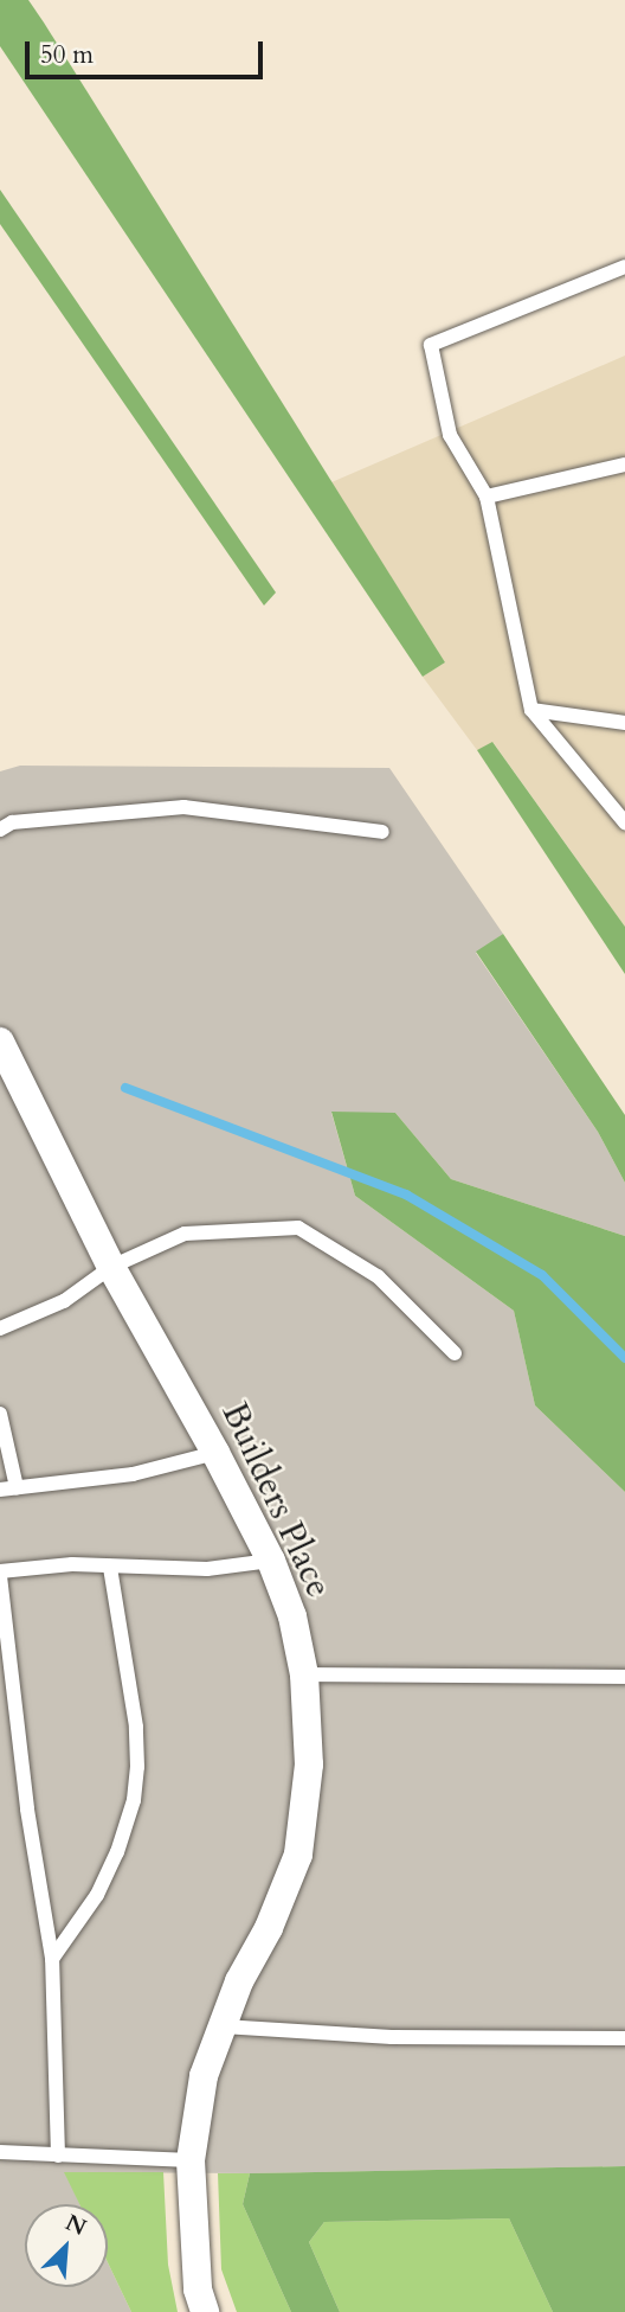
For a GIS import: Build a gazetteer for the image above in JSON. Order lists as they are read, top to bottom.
{
  "streets": {
    "street": ["Builders Place"]
  },
  "scale_bar": "50 m",
  "north": "top right"
}
